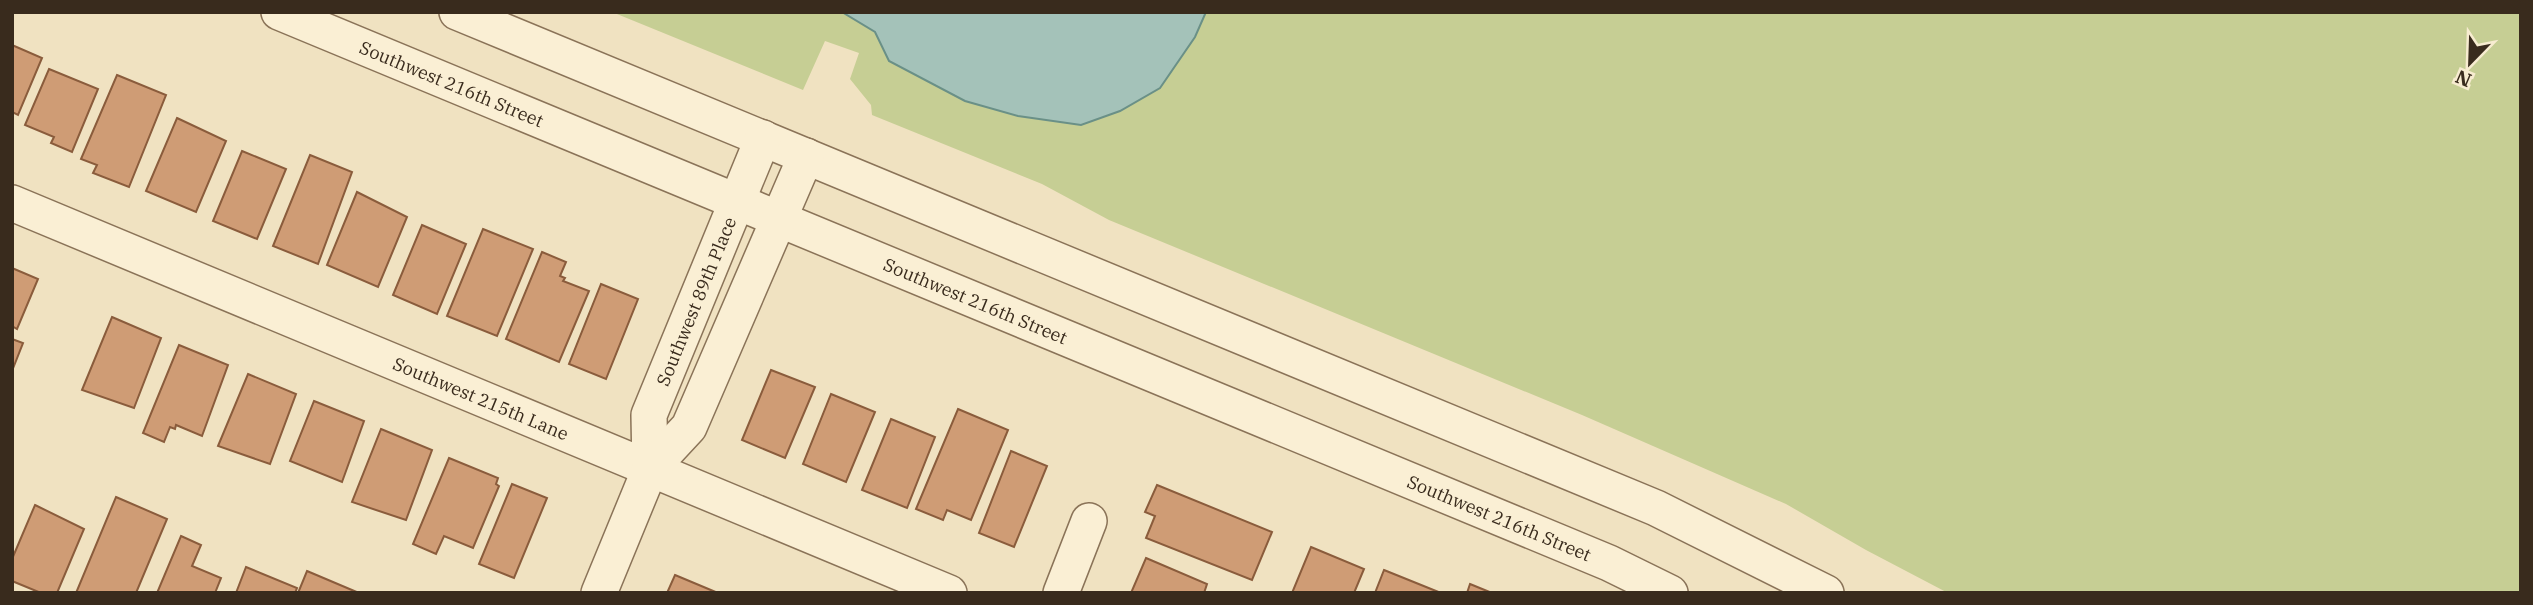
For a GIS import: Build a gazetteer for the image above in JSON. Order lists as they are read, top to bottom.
{
  "streets": {
    "street": ["Southwest 216th Street", "Southwest 89th Place", "Southwest 215th Lane"]
  },
  "crossings": [
    ["Southwest 216th Street", "Southwest 89th Place"],
    ["Southwest 89th Place", "Southwest 215th Lane"]
  ],
  "north": "bottom left"
}
